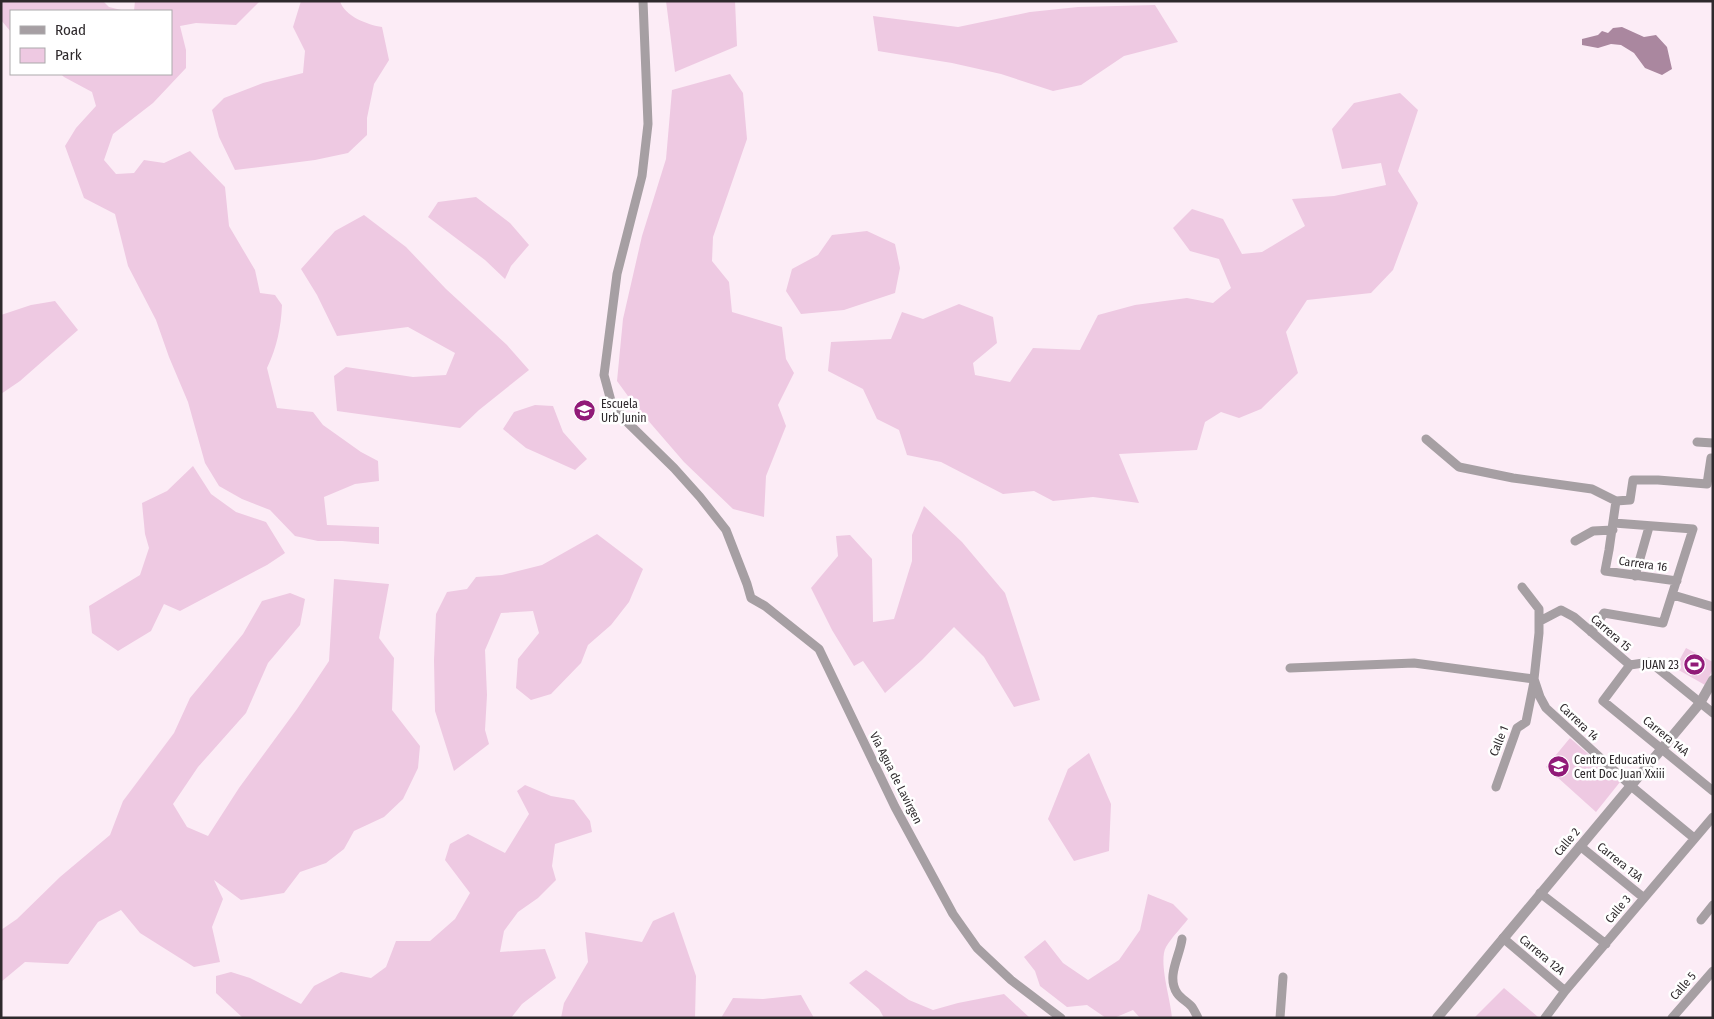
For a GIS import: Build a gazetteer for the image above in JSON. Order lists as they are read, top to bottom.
{
  "streets": {
    "street": [
      "Carrera 16",
      "Carrera 15",
      "Carrera 14",
      "Carrera 14A",
      "Calle 1",
      "Vía Agua de Lavirgen",
      "Calle 2",
      "Carrera 13A",
      "Calle 3",
      "Carrera 12A",
      "Calle 5"
    ]
  },
  "crossings": [
    ["Carrera 15", "Carrera 14"],
    ["Carrera 15", "Carrera 14A"],
    ["Carrera 15", "Calle 2"],
    ["Carrera 14", "Calle 1"],
    ["Carrera 14", "Calle 2"],
    ["Carrera 14", "Calle 3"],
    ["Carrera 14A", "Calle 2"],
    ["Calle 2", "Carrera 13A"],
    ["Calle 2", "Carrera 12A"],
    ["Carrera 13A", "Calle 3"],
    ["Calle 3", "Carrera 12A"]
  ],
  "places": {
    "school or university": ["Escuela Urb Junin", "Centro Educativo Cent Doc Juan Xxiii"],
    "sports": ["JUAN 23"]
  },
  "legend": ["Road", "Park"]
}
